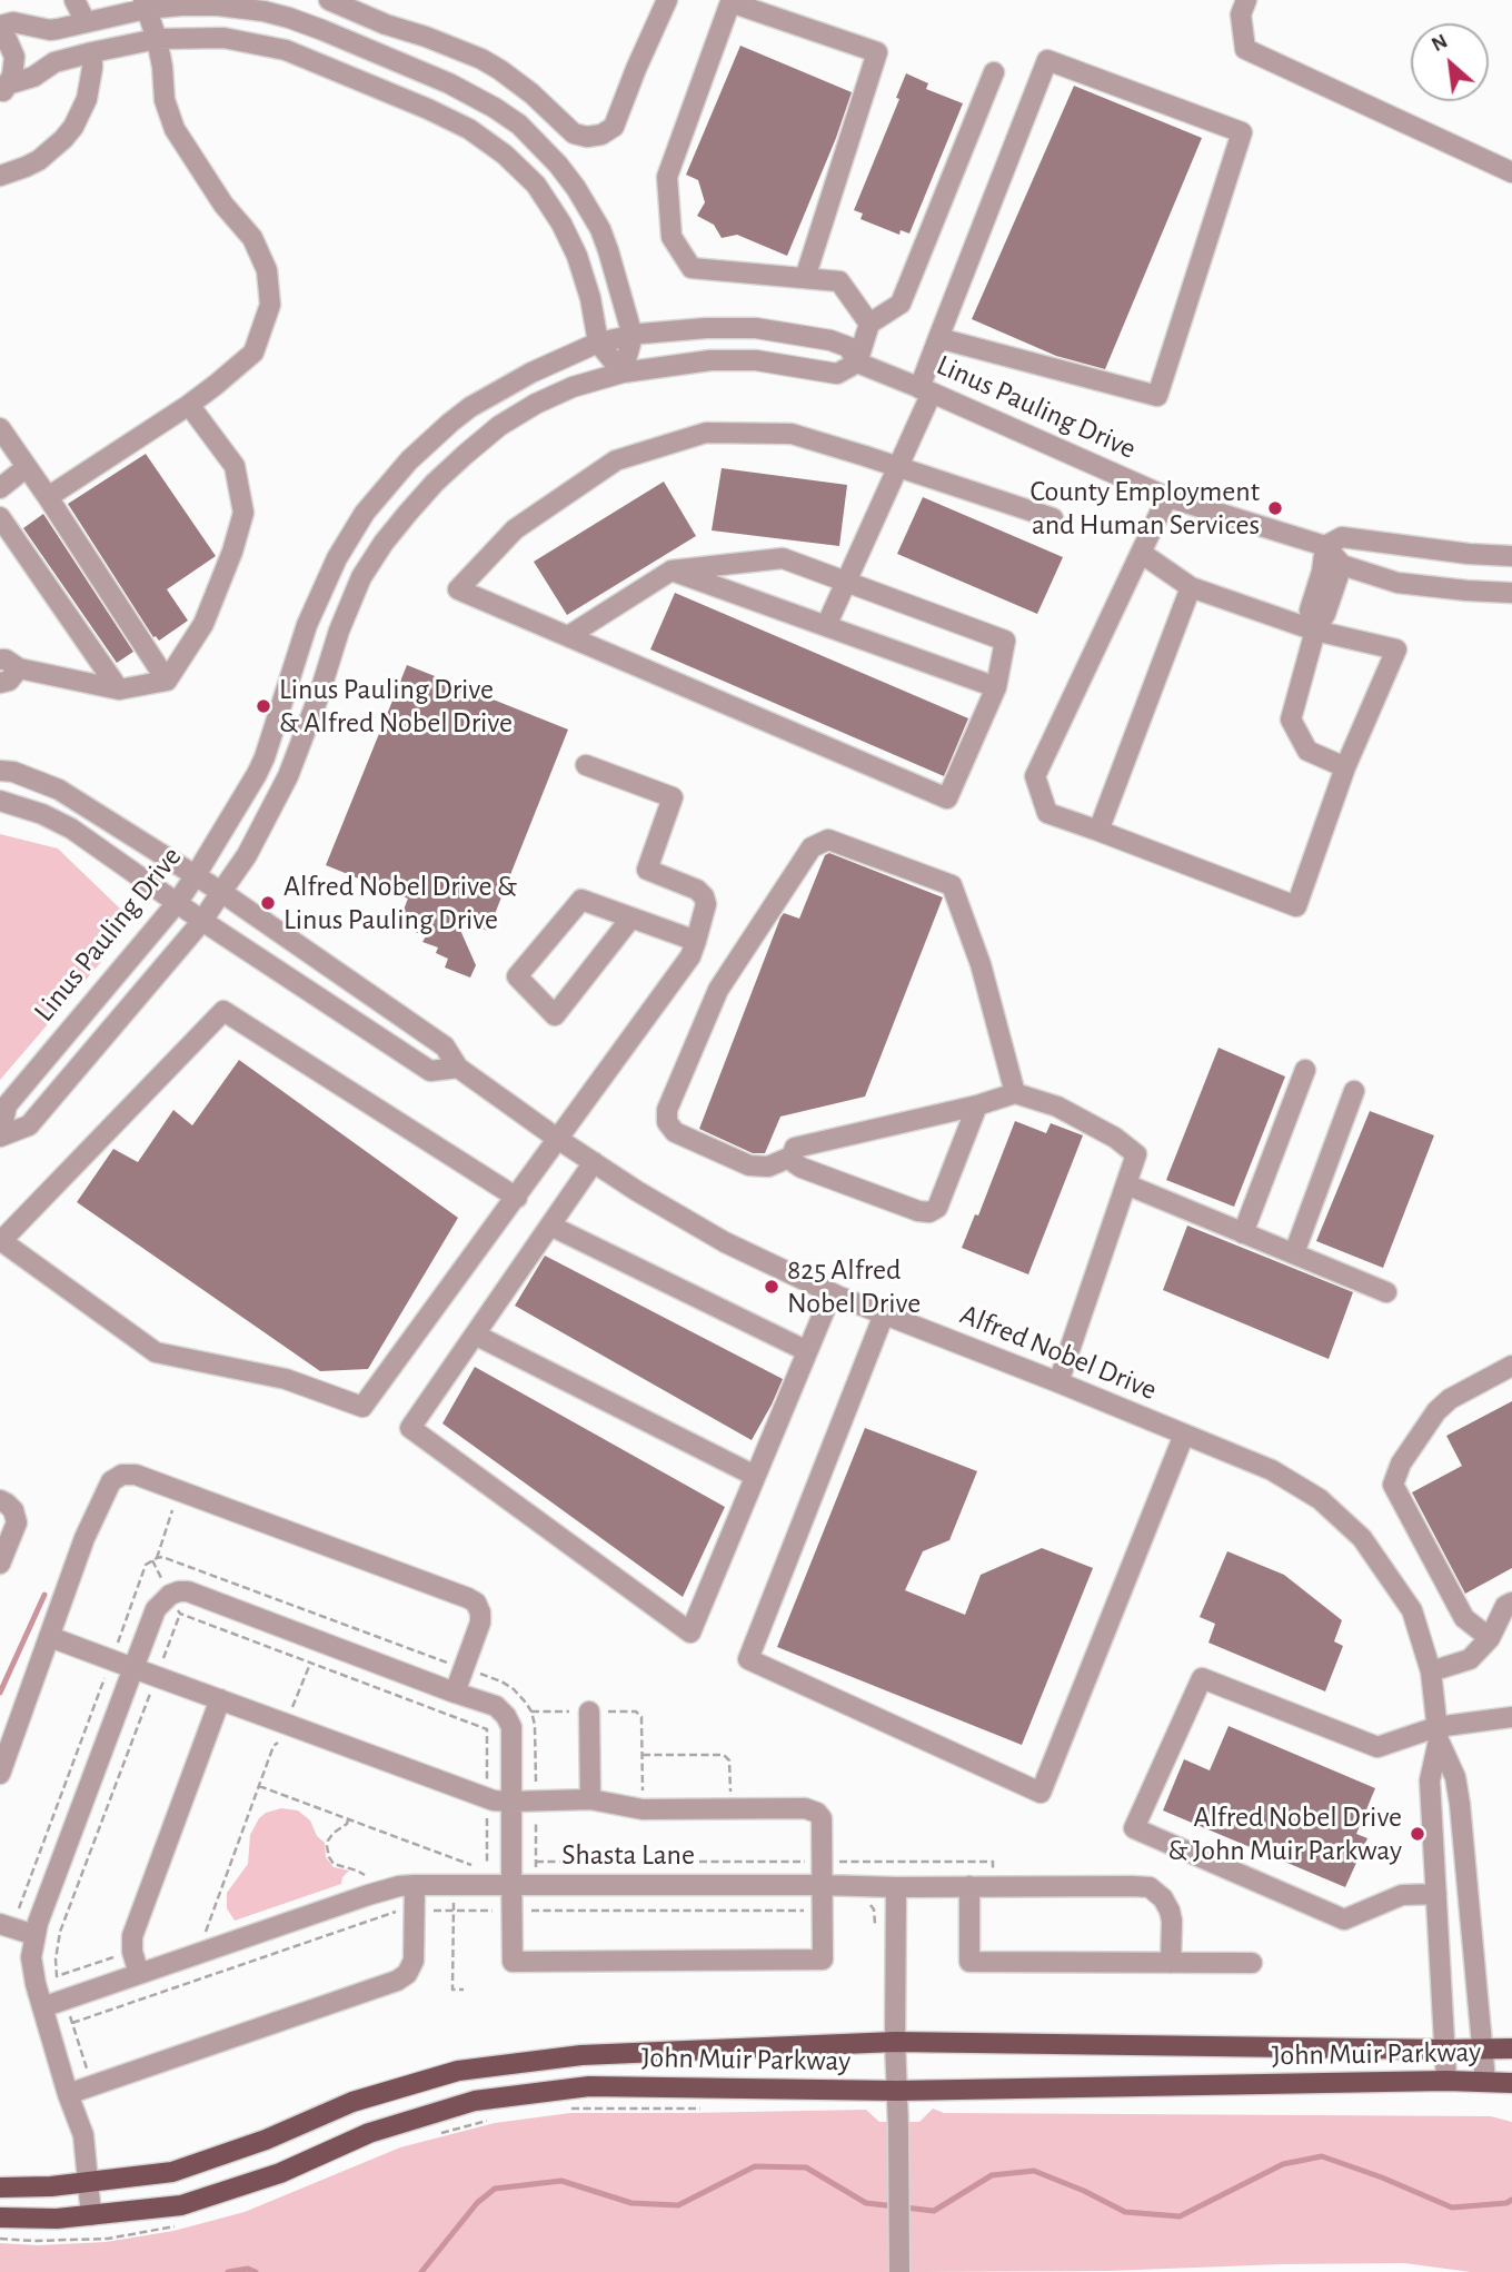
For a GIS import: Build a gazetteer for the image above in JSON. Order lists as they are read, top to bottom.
{
  "streets": {
    "main road": ["John Muir Parkway"],
    "street": ["Linus Pauling Drive", "Alfred Nobel Drive", "Shasta Lane"]
  },
  "crossings": [
    ["Linus Pauling Drive", "Alfred Nobel Drive"],
    ["Alfred Nobel Drive", "John Muir Parkway"]
  ],
  "places": [
    "County Employment and Human Services",
    "Linus Pauling Drive & Alfred Nobel Drive",
    "Alfred Nobel Drive & Linus Pauling Drive",
    "825 Alfred Nobel Drive",
    "Alfred Nobel Drive & John Muir Parkway"
  ],
  "north": "top left"
}
